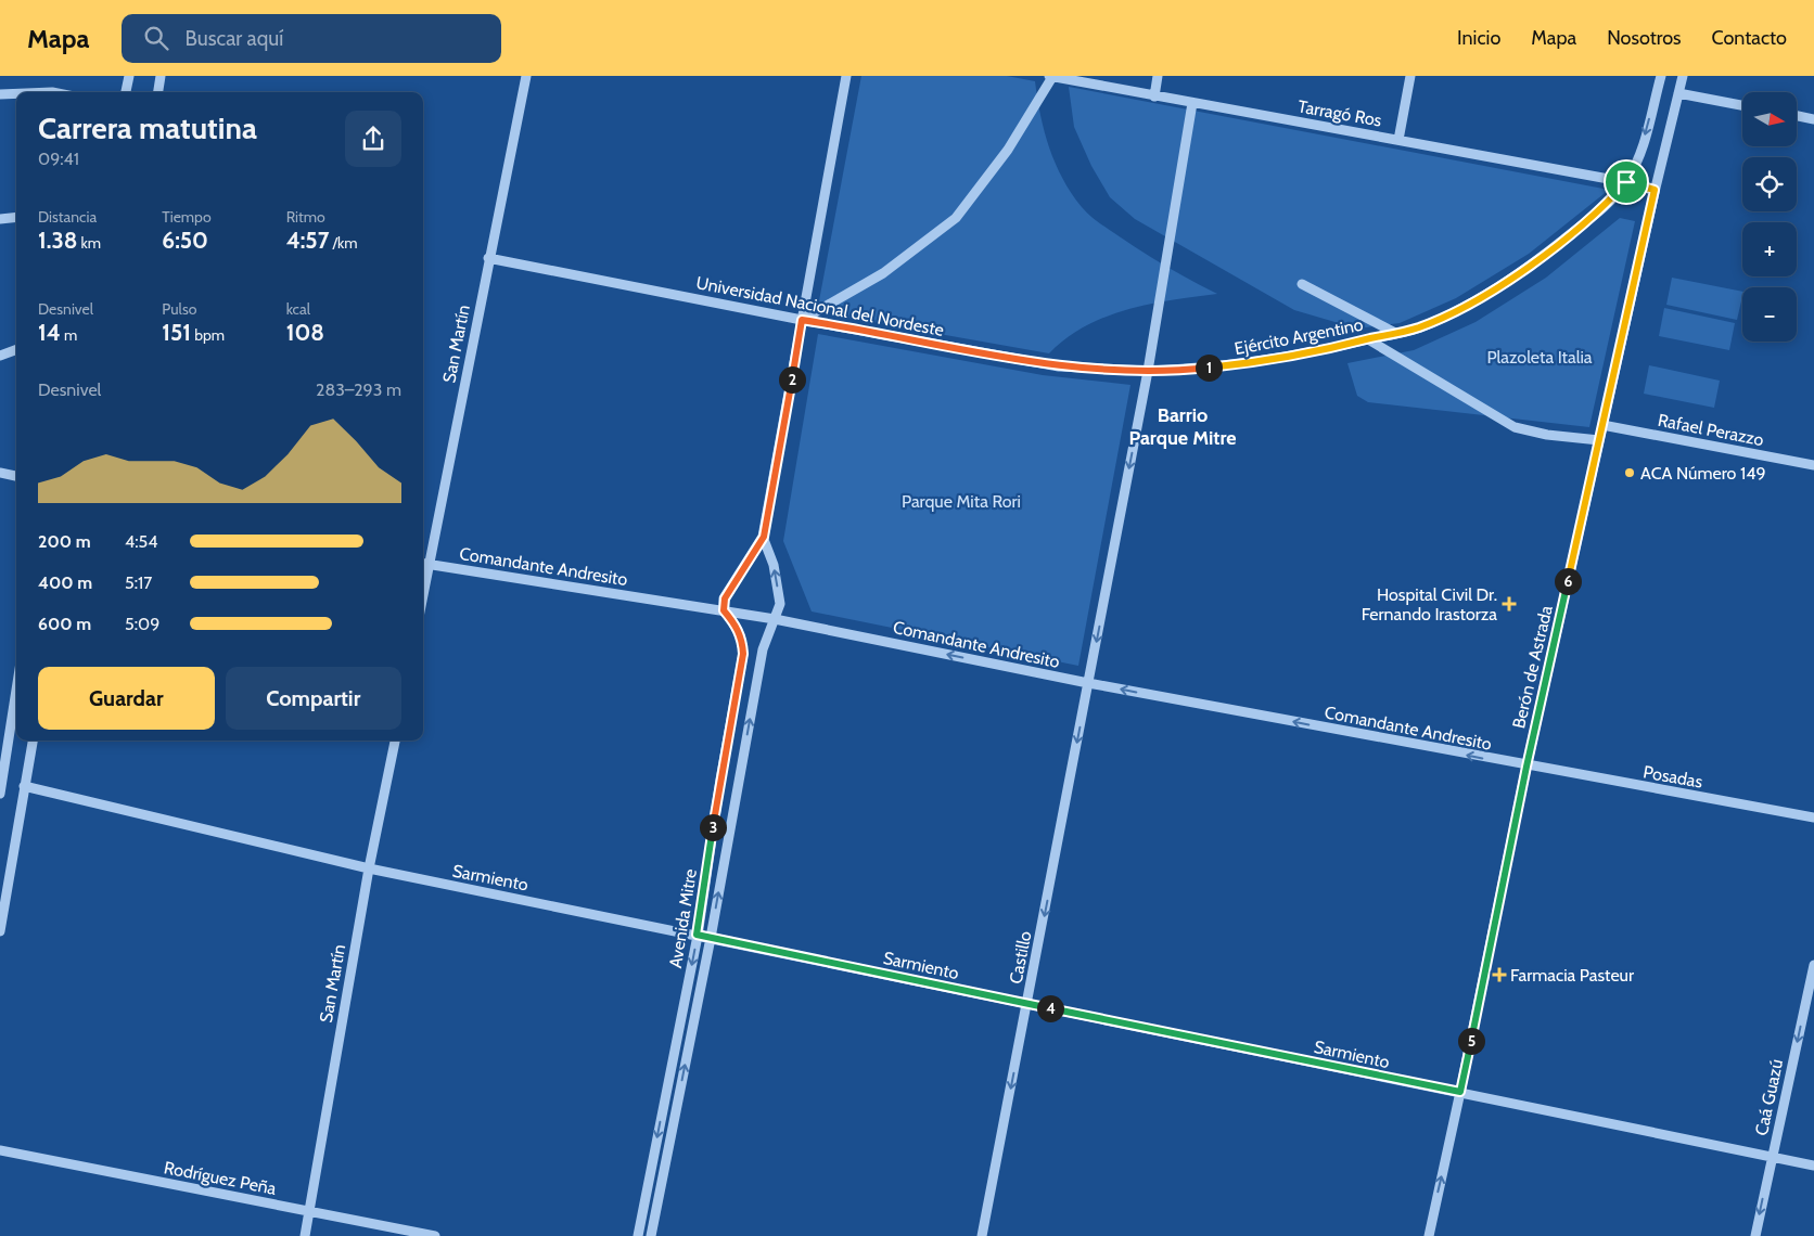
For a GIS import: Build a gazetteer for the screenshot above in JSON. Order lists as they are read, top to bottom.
{
  "streets": {
    "street": [
      "Tarragó Ros",
      "Universidad Nacional del Nordeste",
      "Ejército Argentino",
      "San Martín",
      "Rafael Perazzo",
      "Comandante Andresito",
      "Berón de Astrada",
      "Posadas",
      "Sarmiento",
      "Avenida Mitre",
      "Castillo",
      "Caá Guazú",
      "Rodríguez Peña"
    ]
  },
  "crossings": [
    ["Tarragó Ros", "Ejército Argentino"],
    ["Tarragó Ros", "Berón de Astrada"],
    ["Universidad Nacional del Nordeste", "Ejército Argentino"],
    ["Universidad Nacional del Nordeste", "San Martín"],
    ["San Martín", "Comandante Andresito"],
    ["San Martín", "Sarmiento"],
    ["San Martín", "Rodríguez Peña"],
    ["Rafael Perazzo", "Berón de Astrada"],
    ["Comandante Andresito", "Berón de Astrada"],
    ["Comandante Andresito", "Posadas"],
    ["Comandante Andresito", "Avenida Mitre"],
    ["Comandante Andresito", "Castillo"],
    ["Berón de Astrada", "Posadas"],
    ["Berón de Astrada", "Sarmiento"],
    ["Sarmiento", "Avenida Mitre"],
    ["Sarmiento", "Castillo"],
    ["Sarmiento", "Caá Guazú"]
  ],
  "one_way": ["Comandante Andresito", "Castillo", "Caá Guazú"],
  "districts": ["Barrio Parque Mitre"],
  "parks": ["Plazoleta Italia", "Parque Mita Rori"],
  "places": {
    "other": ["ACA Número 149"],
    "health": ["Hospital Civil Dr. Fernando Irastorza", "Farmacia Pasteur"]
  },
  "north": "right",
  "page": {
    "header": "Mapa",
    "search": "Buscar aquí",
    "nav": [
      "Inicio",
      "Mapa",
      "Nosotros",
      "Contacto"
    ],
    "map_buttons": ["+", "−"],
    "heading": ["Carrera matutina", "09:41"],
    "stats": [
      ["Distancia", "1.38 km"],
      ["Tiempo", "6:50"],
      ["Ritmo", "4:57 /km"],
      ["Desnivel", "14 m"],
      ["Pulso", "151 bpm"],
      ["kcal", "108"]
    ],
    "pins": [
      "1",
      "2",
      "6",
      "3",
      "4",
      "5"
    ],
    "chart": ["Desnivel", "283–293 m"],
    "list": [
      {
        "name": "200 m",
        "note": "4:54"
      },
      {
        "name": "400 m",
        "note": "5:17"
      },
      {
        "name": "600 m",
        "note": "5:09"
      }
    ],
    "buttons": ["Guardar", "Compartir"]
  }
}
